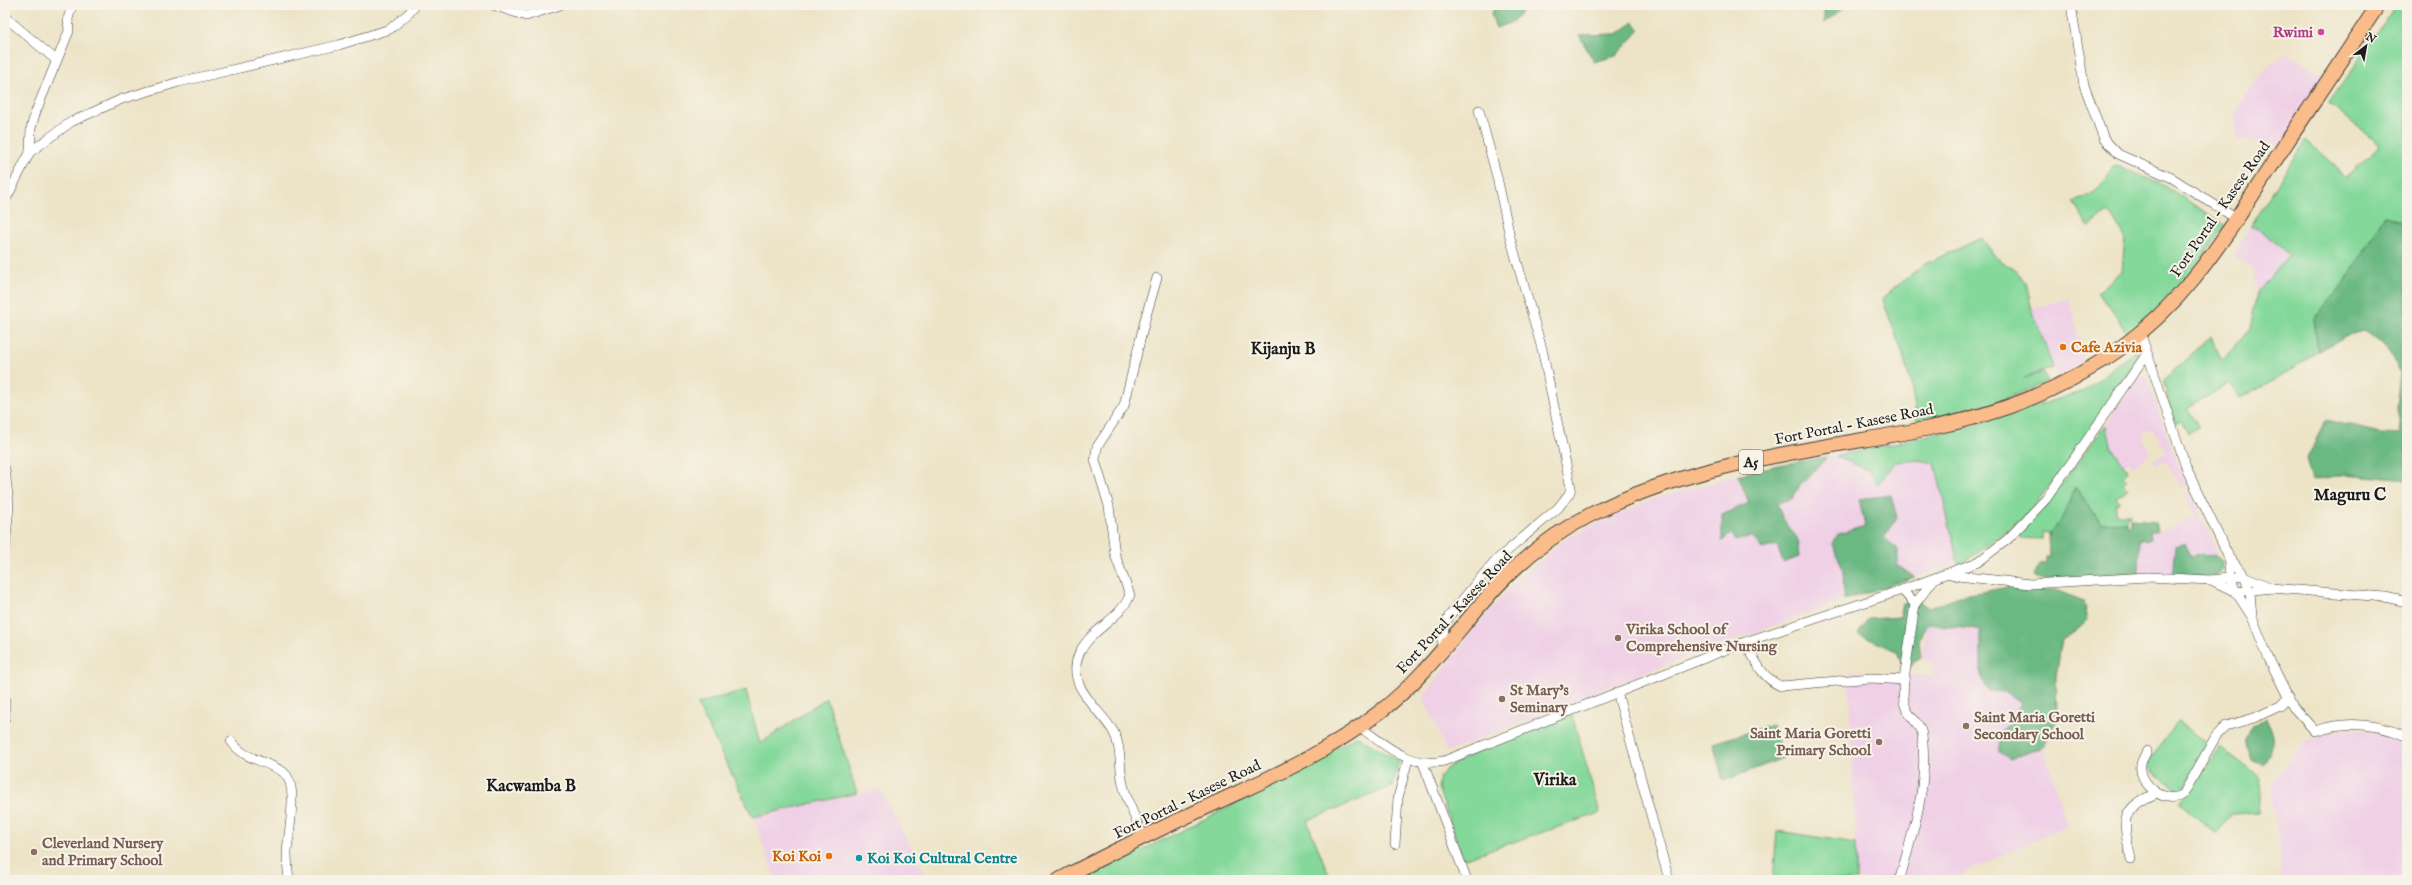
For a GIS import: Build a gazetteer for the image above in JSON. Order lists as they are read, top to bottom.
{
  "streets": {
    "highway": ["Fort Portal - Kasese Road", "A5"]
  },
  "districts": [
    "Kijanju B",
    "Maguru C",
    "Virika",
    "Kacwamba B"
  ],
  "places": [
    "Rwimi",
    "Cafe Azivia",
    "Virika School of Comprehensive Nursing",
    "St Mary's Seminary",
    "Saint Maria Goretti Secondary School",
    "Saint Maria Goretti Primary School",
    "Cleverland Nursery and Primary School",
    "Koi Koi",
    "Koi Koi Cultural Centre"
  ],
  "north": "top right"
}
